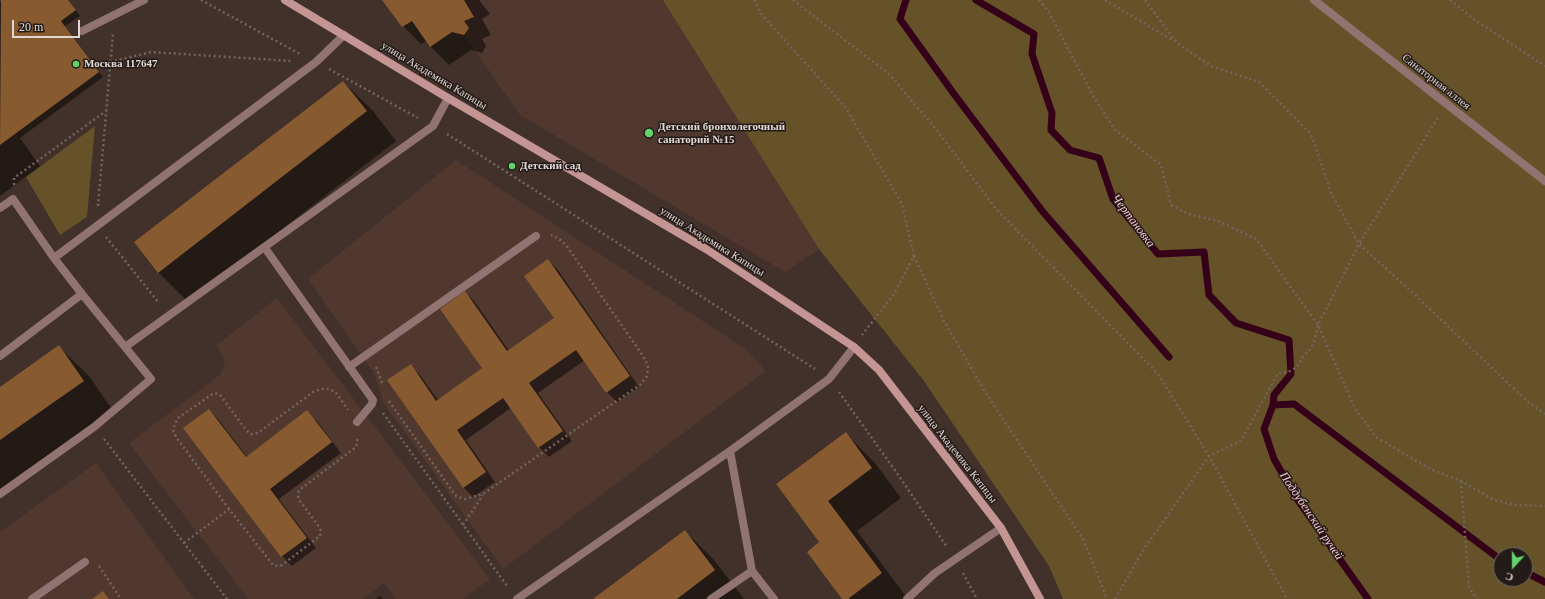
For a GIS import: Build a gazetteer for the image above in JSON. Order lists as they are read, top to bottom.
{
  "streets": {
    "street": ["улица Академика Капицы"],
    "lane": ["Санаторная аллея"]
  },
  "water": ["Чертановка", "Поддубенский ручей"],
  "places": ["Москва 117647", "Детский бронхолегочный санаторий №15", "Детский сад"],
  "scale_bar": "20 m",
  "north": "bottom"
}
